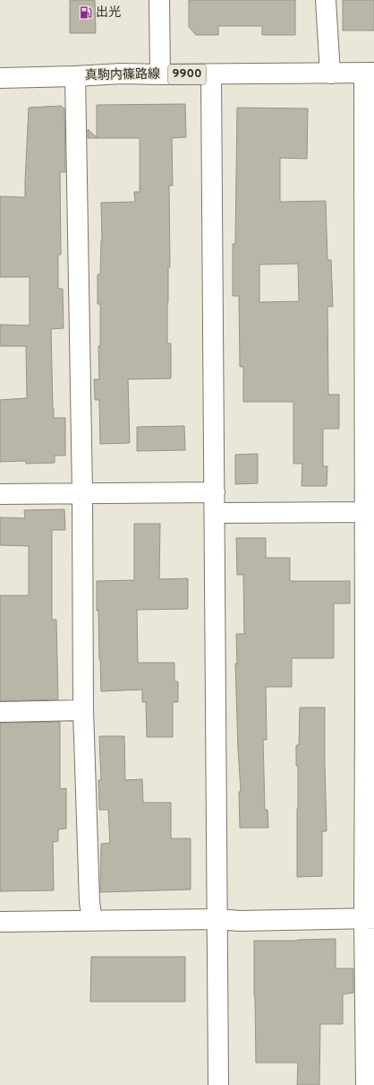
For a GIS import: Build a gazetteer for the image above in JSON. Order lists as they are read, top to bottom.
{
  "streets": {
    "street": ["9900", "真駒内篠路線"]
  },
  "places": {
    "fuel station": ["出光"]
  }
}
